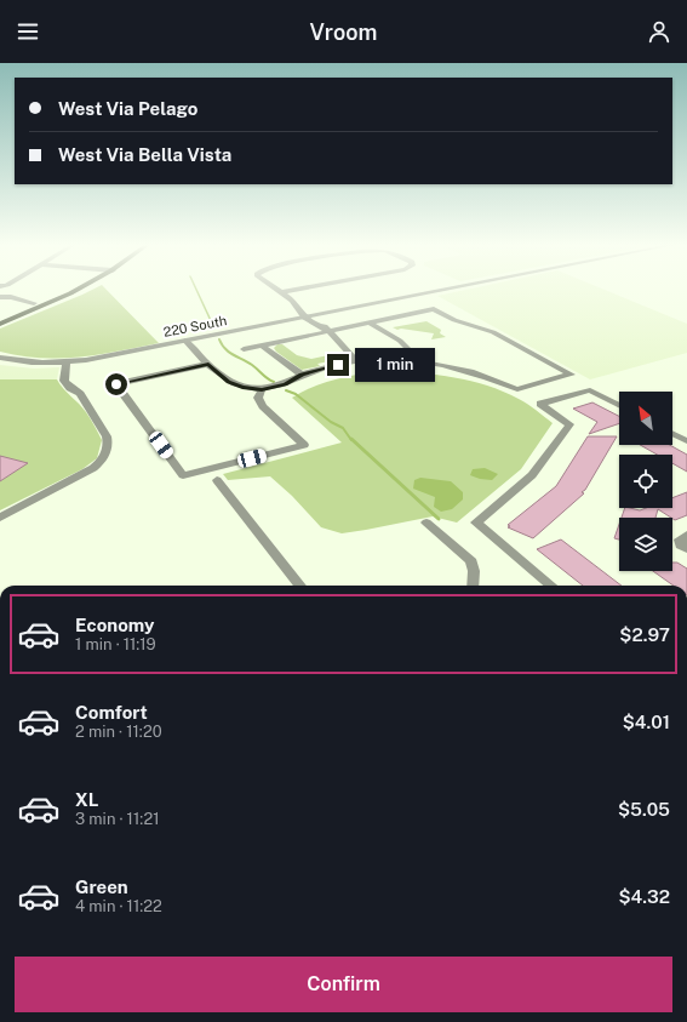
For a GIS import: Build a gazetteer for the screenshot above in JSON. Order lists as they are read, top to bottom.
{
  "streets": {
    "street": ["220 South"]
  },
  "north": "top left",
  "page": {
    "header": "Vroom",
    "banner": ["West Via Pelago", "West Via Bella Vista"],
    "bubble": "1 min",
    "list": [
      {
        "name": "Economy",
        "note": "1 min · 11:19",
        "value": "$2.97"
      },
      {
        "name": "Comfort",
        "note": "2 min · 11:20",
        "value": "$4.01"
      },
      {
        "name": "XL",
        "note": "3 min · 11:21",
        "value": "$5.05"
      },
      {
        "name": "Green",
        "note": "4 min · 11:22",
        "value": "$4.32"
      }
    ],
    "buttons": "Confirm"
  }
}
